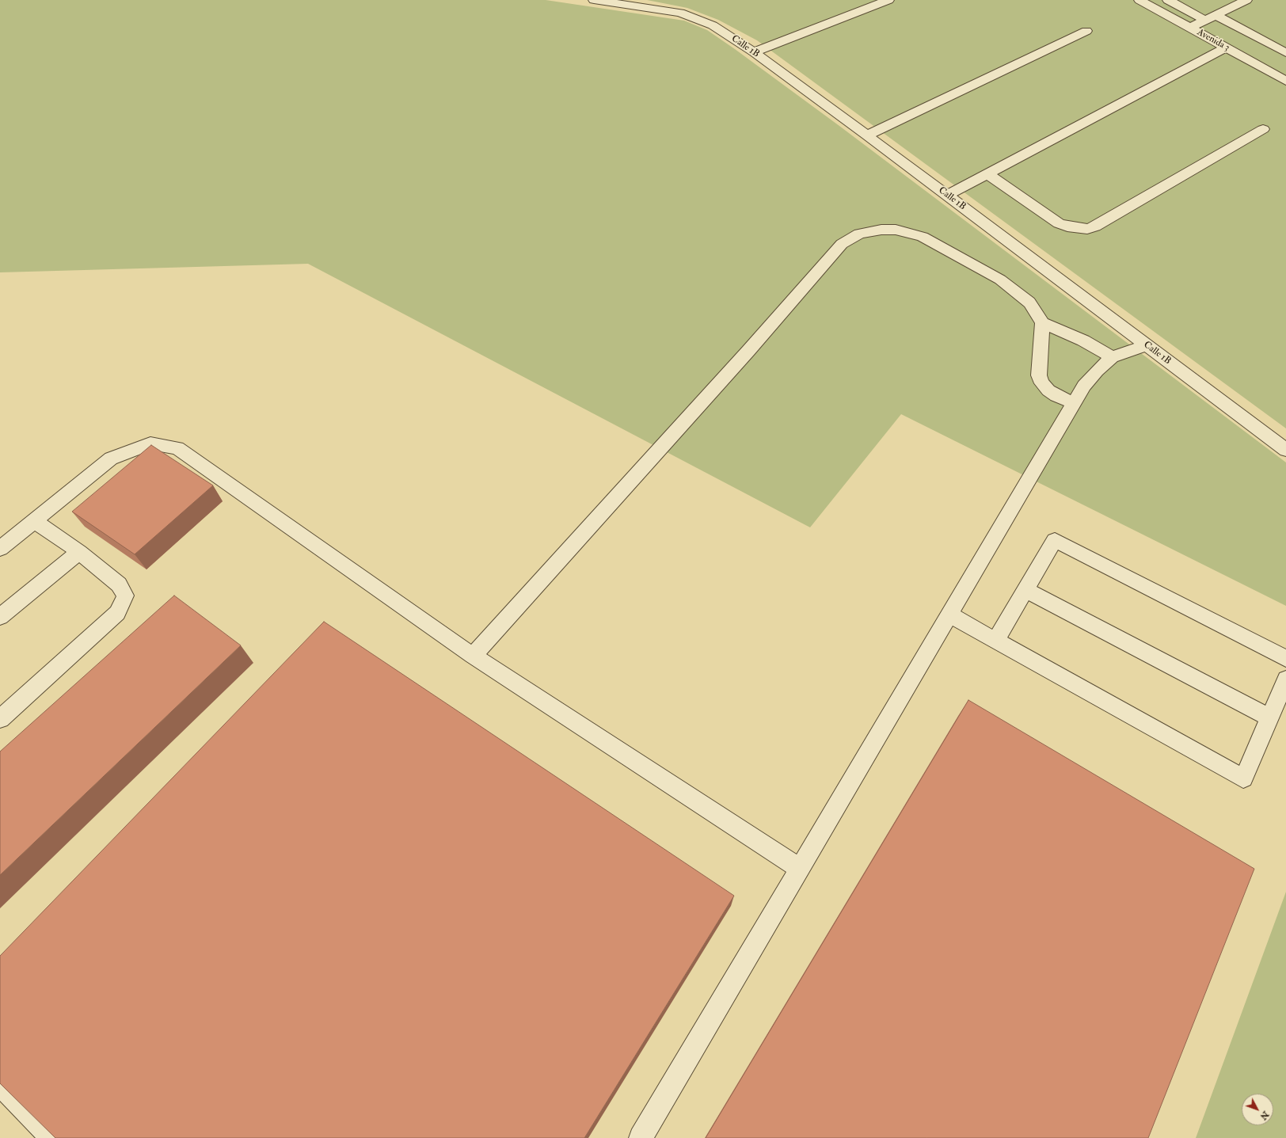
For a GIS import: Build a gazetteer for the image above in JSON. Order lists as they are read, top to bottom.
{
  "streets": {
    "street": ["Avenida 3", "Calle 1B"]
  },
  "north": "bottom right"
}
